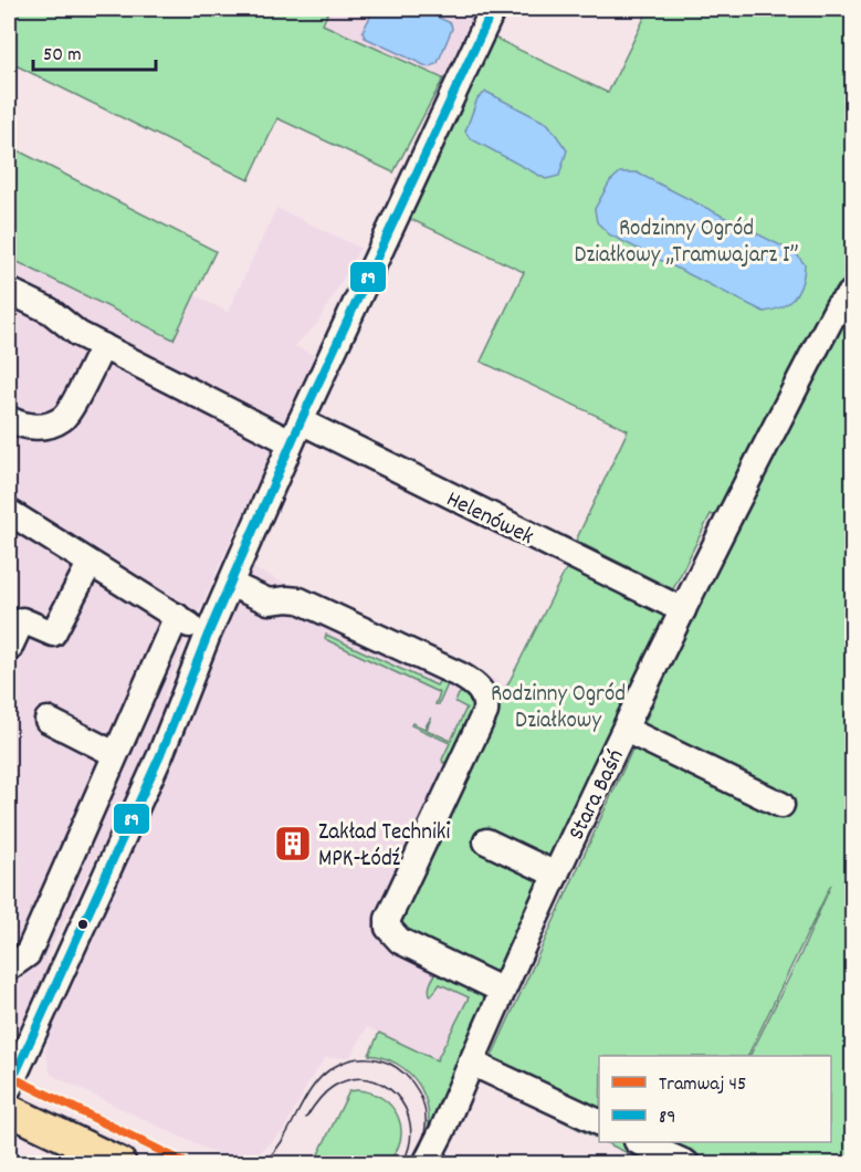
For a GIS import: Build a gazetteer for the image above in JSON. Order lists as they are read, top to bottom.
{
  "streets": {
    "street": ["Helenówek", "Stara Baśń"]
  },
  "crossings": [
    ["Helenówek", "Stara Baśń"]
  ],
  "parks": ["Rodzinny Ogród Działkowy „Tramwajarz I”", "Rodzinny Ogród Działkowy"],
  "places": {
    "building": ["Zakład Techniki MPK-Łódź"]
  },
  "lines": ["transit line 89", "tram line 45"],
  "legend": ["Tramwaj 45", "89"],
  "scale_bar": "50 m"
}
